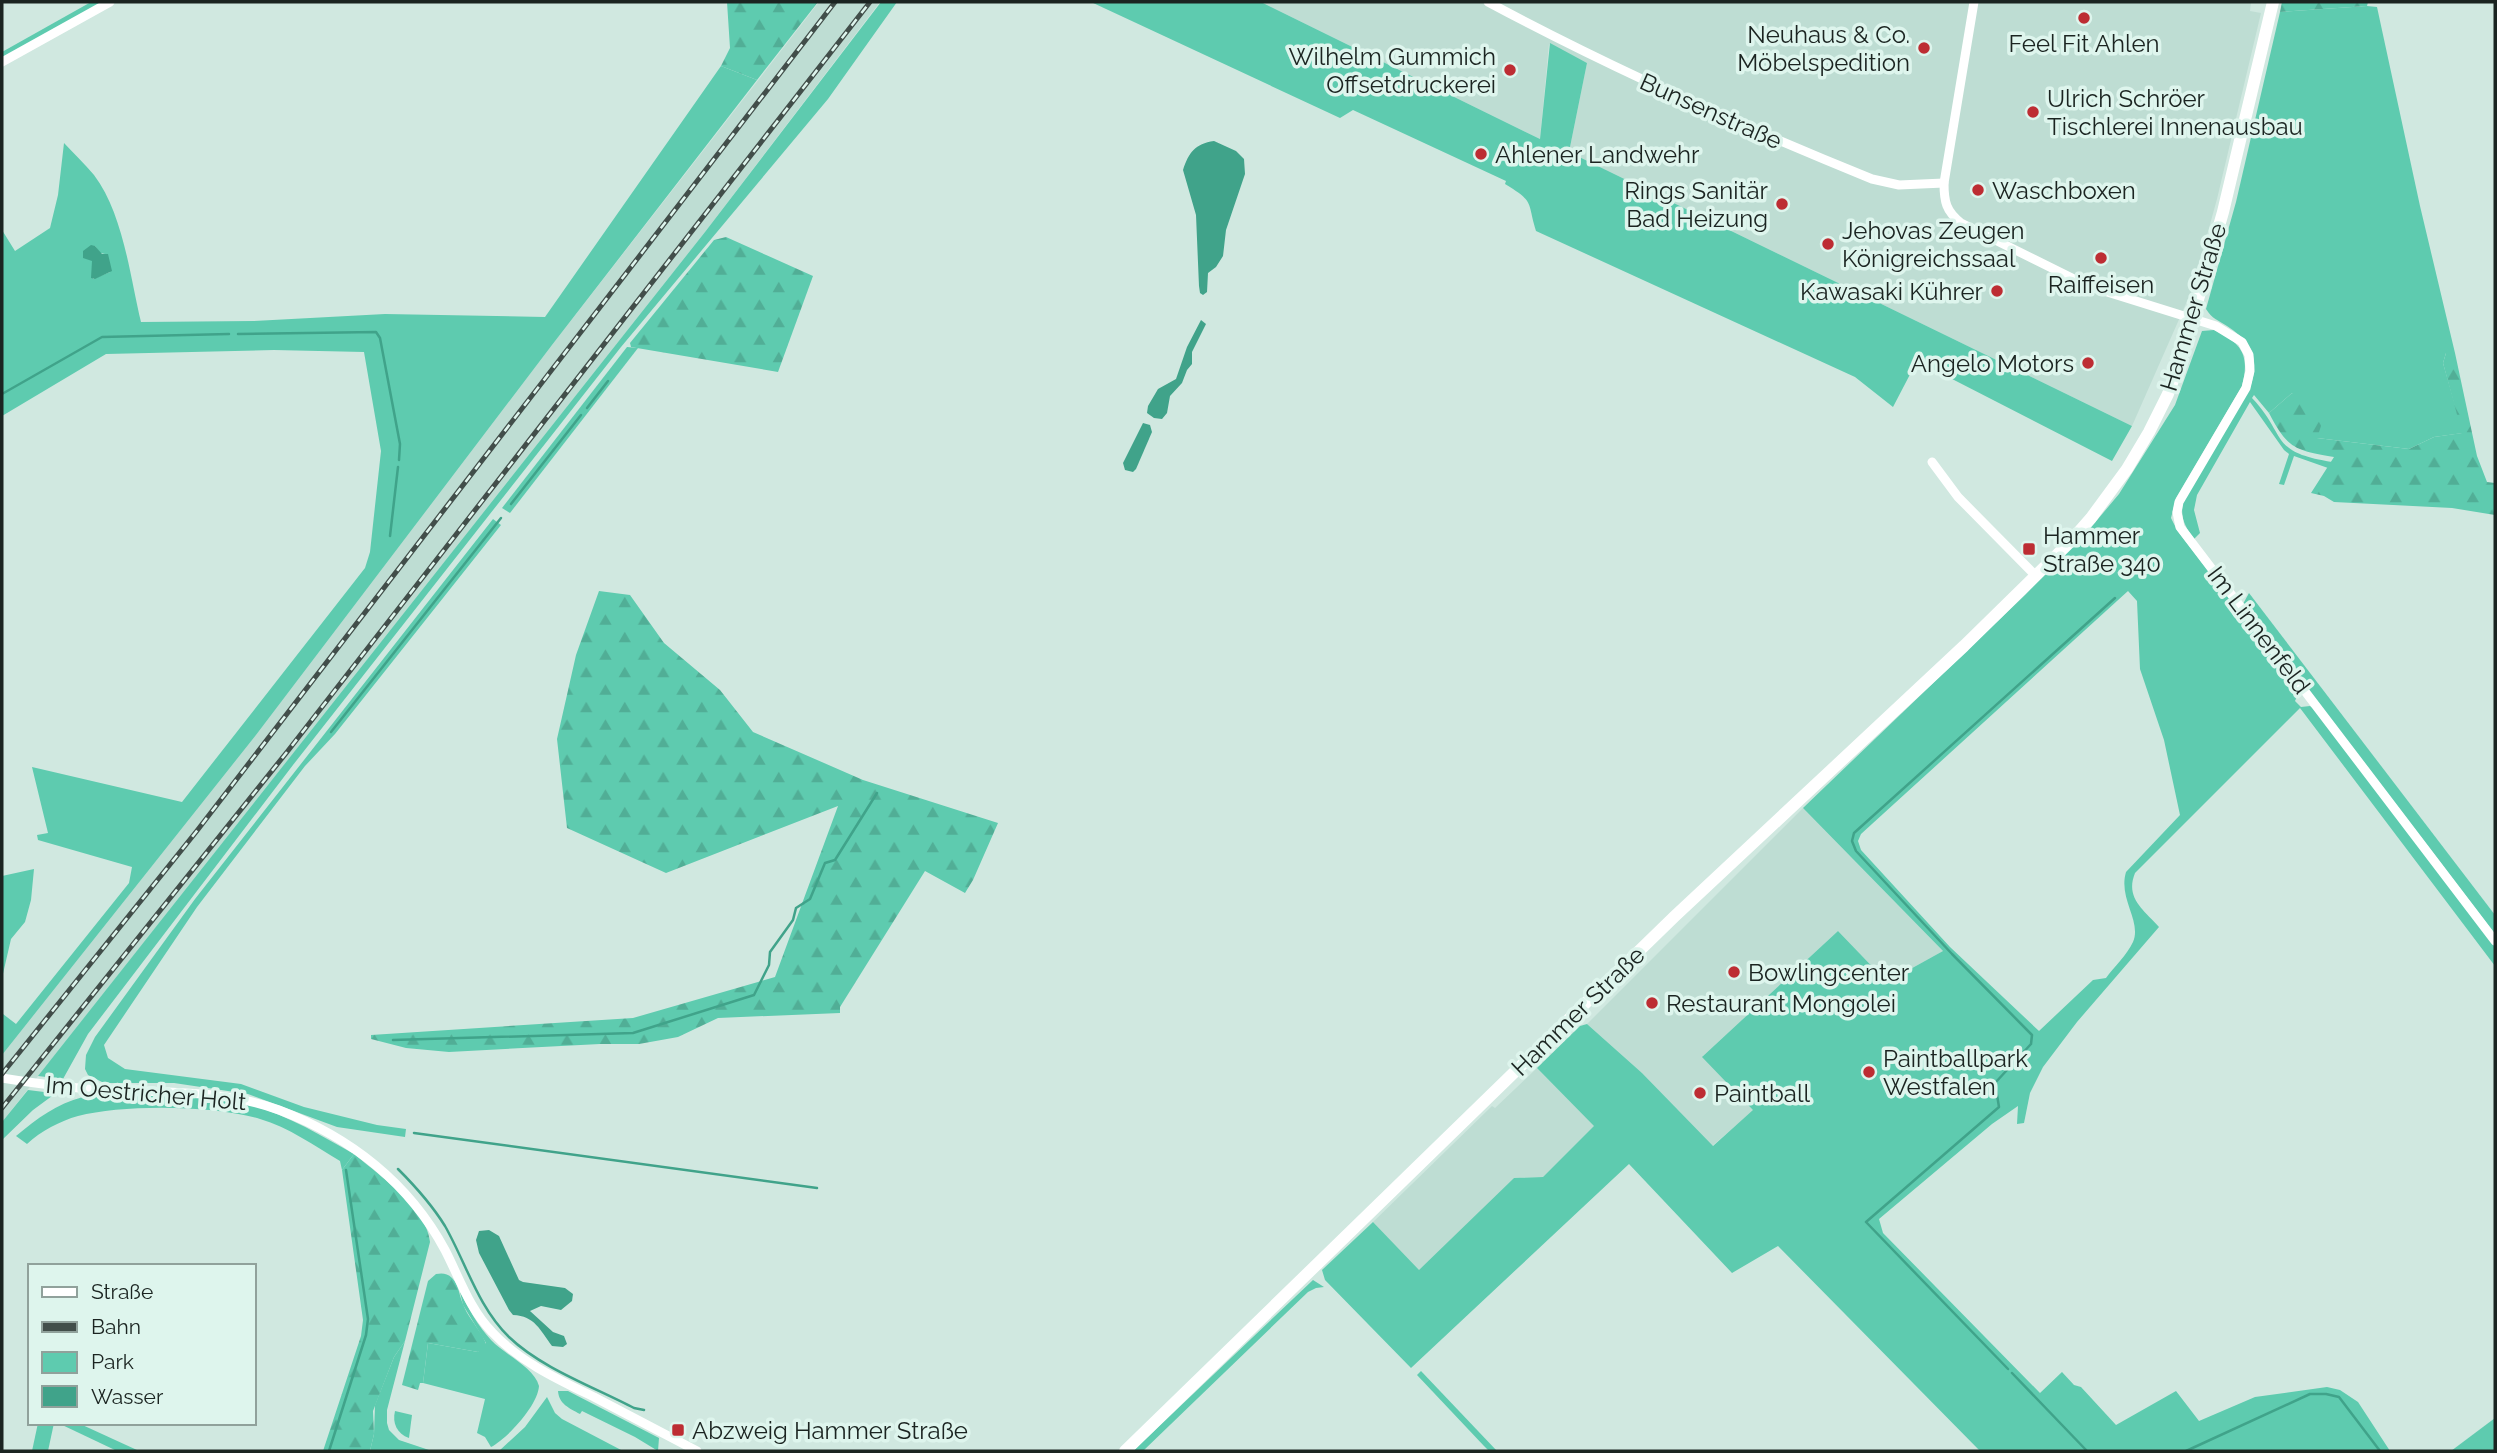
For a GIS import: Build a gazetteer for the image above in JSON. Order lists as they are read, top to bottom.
{
  "streets": {
    "main road": ["Hammer Straße"],
    "street": ["Bunsenstraße", "Im Linnenfeld", "Im Oestricher Holt"]
  },
  "crossings": [
    ["Bunsenstraße", "Im Linnenfeld"],
    ["Hammer Straße", "Im Linnenfeld"]
  ],
  "places": {
    "other": [
      "Feel Fit Ahlen",
      "Neuhaus & Co. Möbelspedition",
      "Wilhelm Gummich Offsetdruckerei",
      "Ulrich Schröer Tischlerei Innenausbau",
      "Ahlener Landwehr",
      "Waschboxen",
      "Rings Sanitär Bad Heizung",
      "Jehovas Zeugen Königreichssaal",
      "Raiffeisen",
      "Kawasaki Kührer",
      "Angelo Motors",
      "Bowlingcenter",
      "Restaurant Mongolei",
      "Paintballpark Westfalen",
      "Paintball"
    ],
    "transit": ["Hammer Straße 340", "Abzweig Hammer Straße"]
  },
  "legend": [
    "Straße",
    "Bahn",
    "Park",
    "Wasser"
  ]
}
